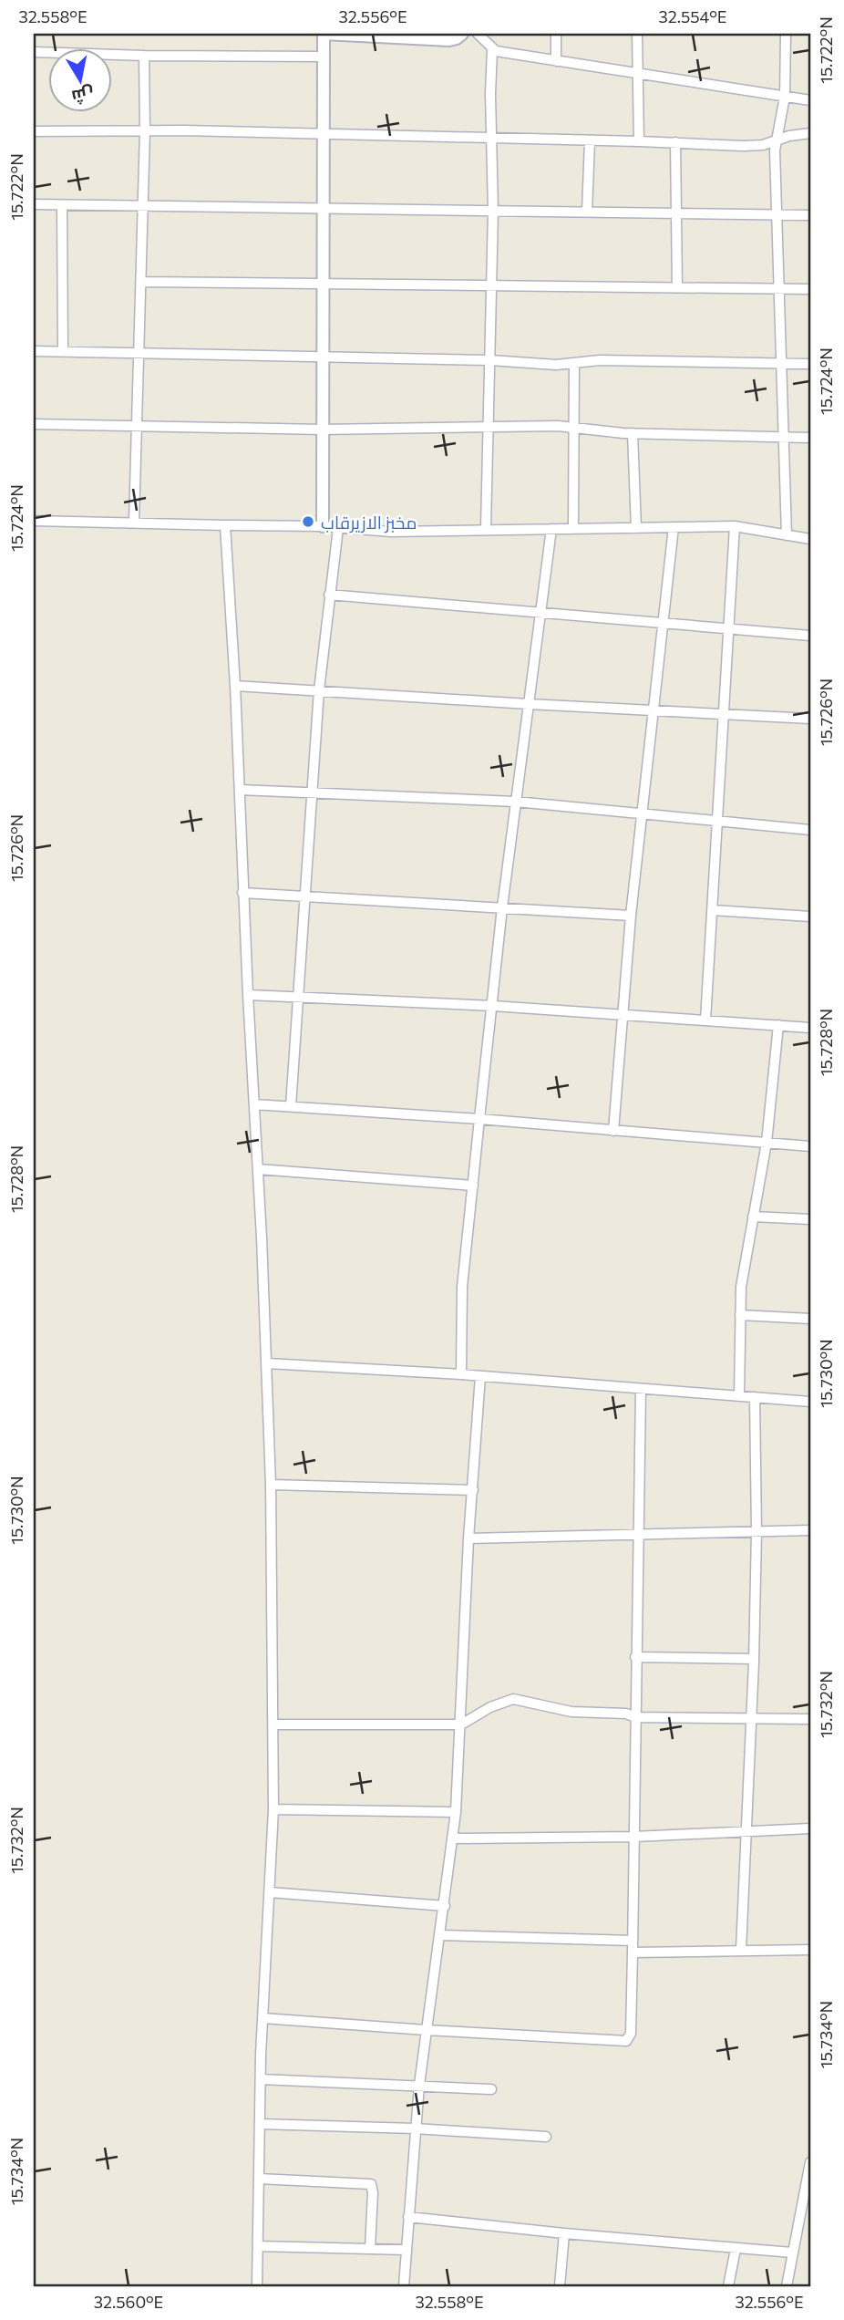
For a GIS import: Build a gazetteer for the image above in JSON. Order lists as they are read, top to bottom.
{
  "places": ["مخبز الازيرقاب"],
  "north": "bottom",
  "coordinates": [
    "32.558°E",
    "32.556°E",
    "32.554°E",
    "15.722°N",
    "15.724°N",
    "15.726°N",
    "15.728°N",
    "15.730°N",
    "15.732°N",
    "15.734°N",
    "32.560°E"
  ]
}
